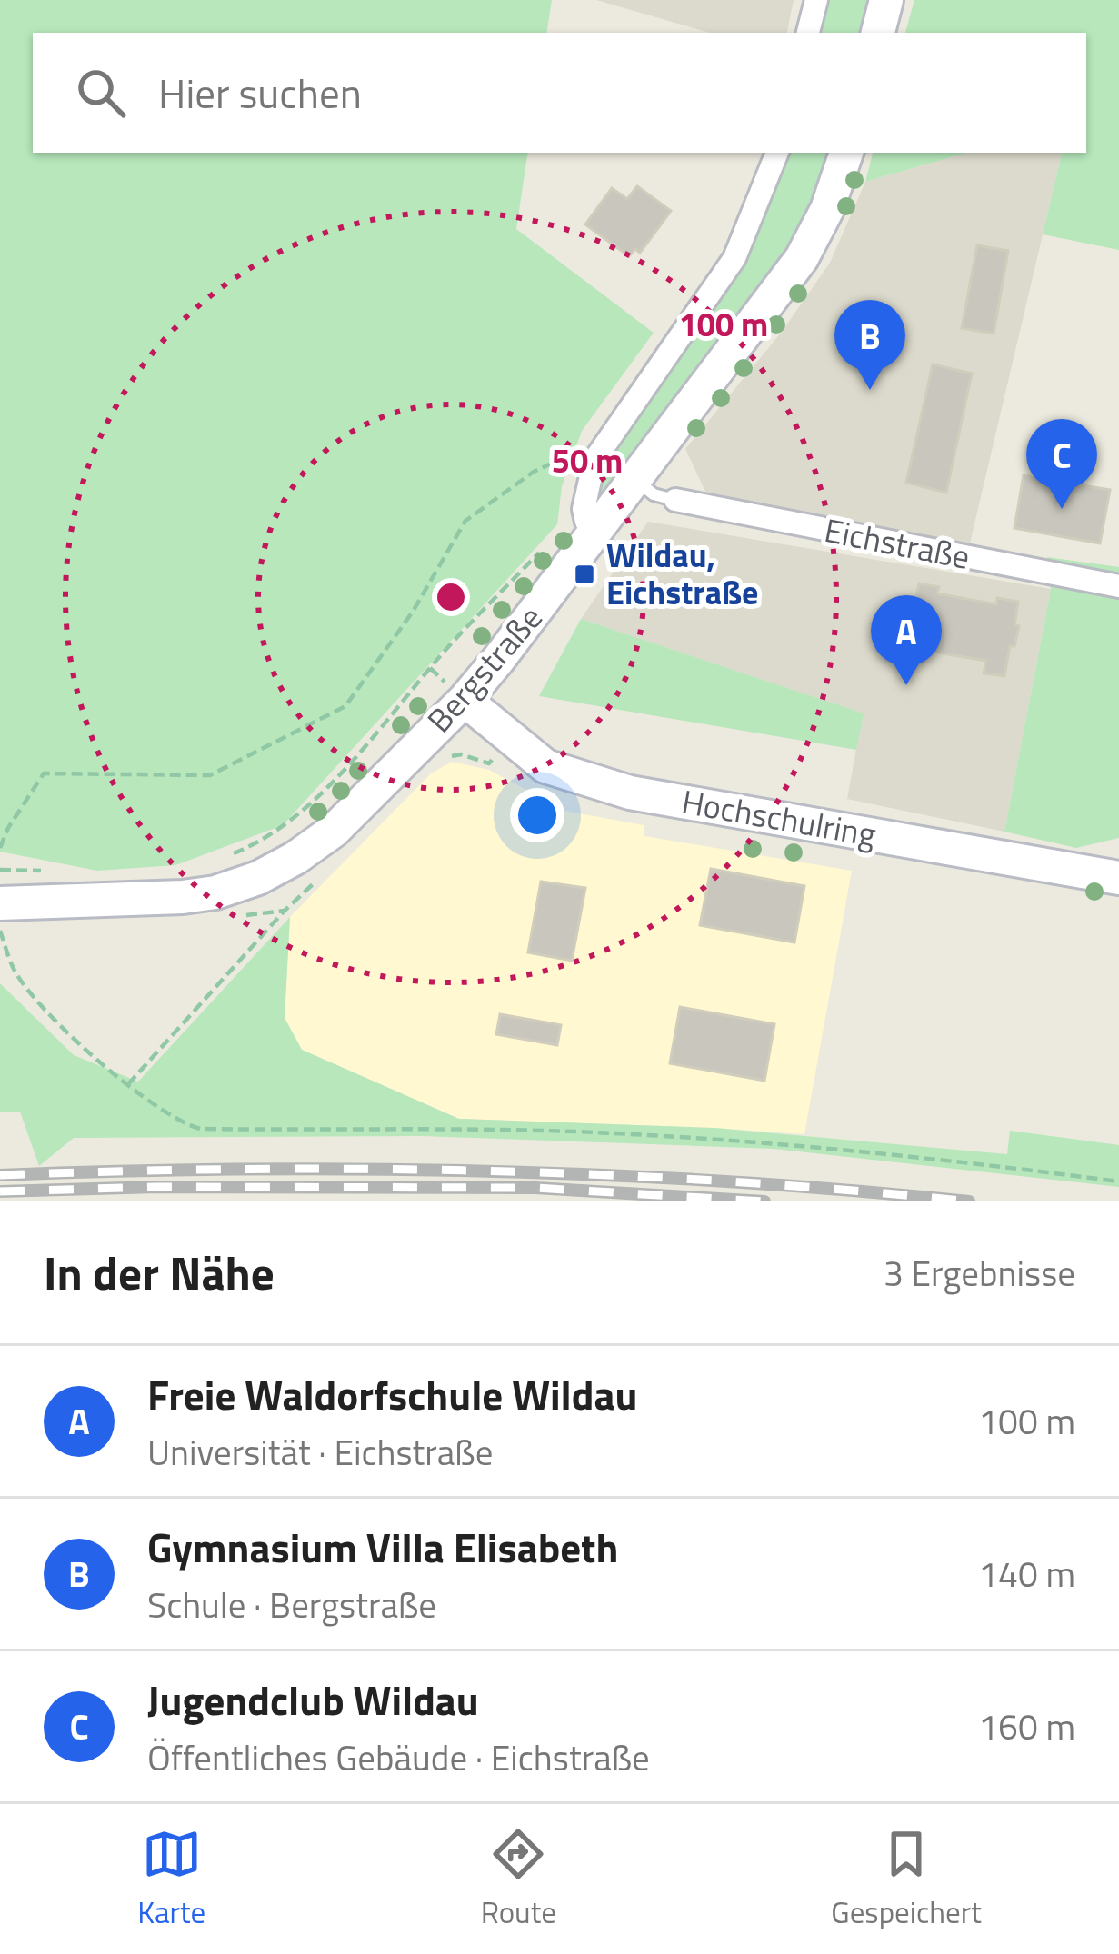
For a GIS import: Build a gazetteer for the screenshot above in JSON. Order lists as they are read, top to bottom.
{
  "streets": {
    "street": ["Eichstraße", "Bergstraße", "Hochschulring"]
  },
  "crossings": [
    ["Bergstraße", "Hochschulring"]
  ],
  "places": {
    "transit": ["Wildau, Eichstraße"]
  },
  "page": {
    "search": "Hier suchen",
    "pins": ["B", "C", "A"],
    "heading": ["In der Nähe", "3 Ergebnisse"],
    "list": [
      {
        "mark": "A",
        "name": "Freie Waldorfschule Wildau",
        "note": "Universität · Eichstraße",
        "value": "100 m"
      },
      {
        "mark": "B",
        "name": "Gymnasium Villa Elisabeth",
        "note": "Schule · Bergstraße",
        "value": "140 m"
      },
      {
        "mark": "C",
        "name": "Jugendclub Wildau",
        "note": "Öffentliches Gebäude · Eichstraße",
        "value": "160 m"
      }
    ],
    "nav": ["Karte", "Route", "Gespeichert"]
  },
  "rings": ["100 m", "50 m"]
}
